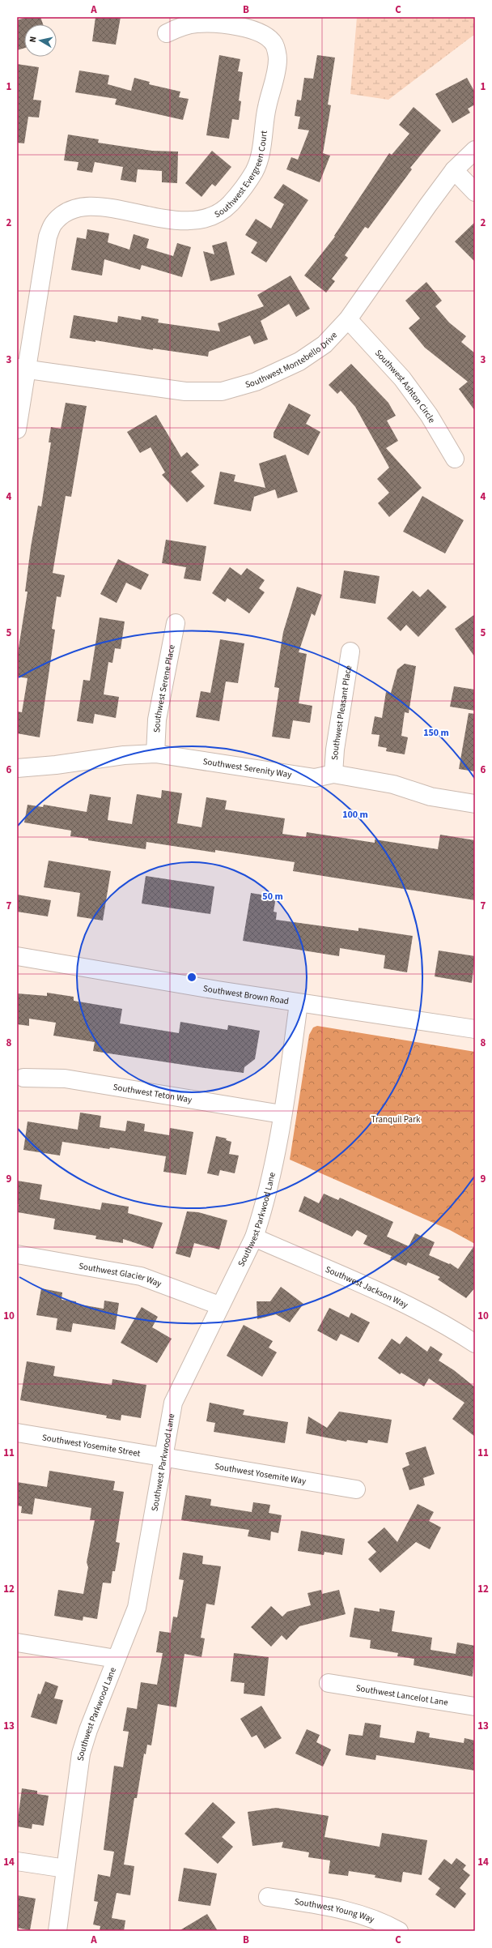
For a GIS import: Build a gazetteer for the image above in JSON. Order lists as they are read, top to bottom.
{
  "streets": {
    "street": [
      "Southwest Evergreen Court",
      "Southwest Montebello Drive",
      "Southwest Ashton Circle",
      "Southwest Serene Place",
      "Southwest Pleasant Place",
      "Southwest Serenity Way",
      "Southwest Brown Road",
      "Southwest Teton Way",
      "Southwest Parkwood Lane",
      "Southwest Glacier Way",
      "Southwest Jackson Way",
      "Southwest Yosemite Street",
      "Southwest Yosemite Way",
      "Southwest Lancelot Lane",
      "Southwest Young Way"
    ]
  },
  "crossings": [
    ["Southwest Evergreen Court", "Southwest Montebello Drive"],
    ["Southwest Montebello Drive", "Southwest Ashton Circle"],
    ["Southwest Serene Place", "Southwest Serenity Way"],
    ["Southwest Pleasant Place", "Southwest Serenity Way"],
    ["Southwest Brown Road", "Southwest Parkwood Lane"],
    ["Southwest Teton Way", "Southwest Parkwood Lane"],
    ["Southwest Parkwood Lane", "Southwest Glacier Way"],
    ["Southwest Parkwood Lane", "Southwest Jackson Way"],
    ["Southwest Parkwood Lane", "Southwest Yosemite Street"],
    ["Southwest Parkwood Lane", "Southwest Yosemite Way"],
    ["Southwest Yosemite Street", "Southwest Yosemite Way"]
  ],
  "parks": ["Tranquil Park"],
  "north": "left",
  "grid": {
    "columns": ["A", "B", "C"],
    "rows": [
      "1",
      "2",
      "3",
      "4",
      "5",
      "6",
      "7",
      "8",
      "9",
      "10",
      "11",
      "12",
      "13",
      "14"
    ]
  },
  "rings": ["150 m", "100 m", "50 m"]
}
